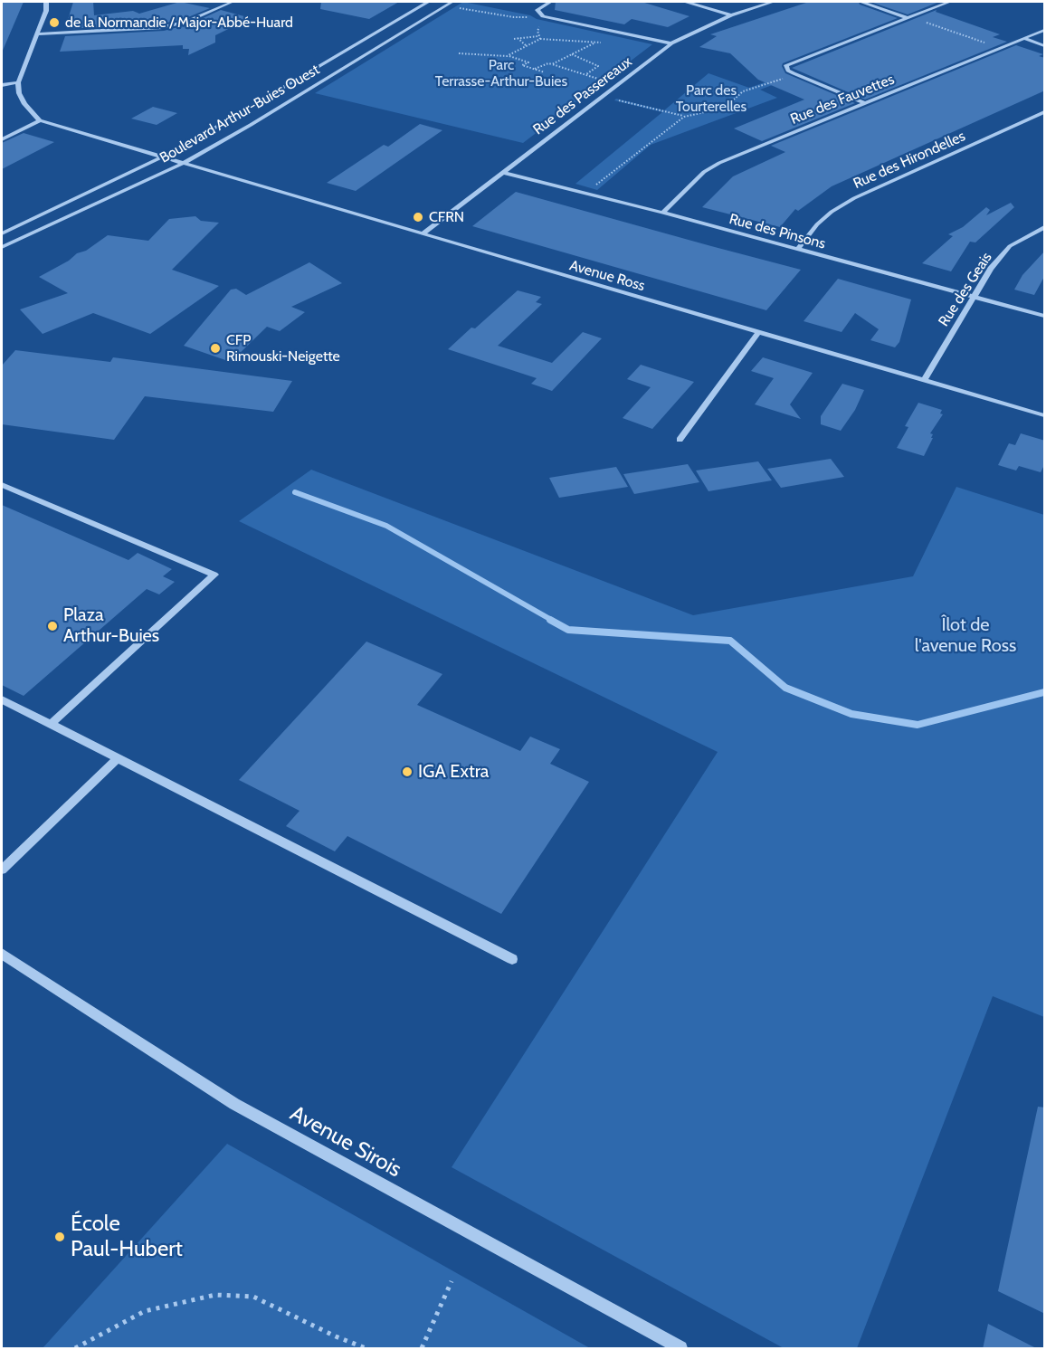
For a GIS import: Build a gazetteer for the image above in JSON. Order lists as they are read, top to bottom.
{
  "streets": {
    "street": [
      "Rue des Passereaux",
      "Rue des Fauvettes",
      "Boulevard Arthur-Buies Ouest",
      "Rue des Hirondelles",
      "Rue des Pinsons",
      "Avenue Ross",
      "Rue des Geais",
      "Avenue Sirois"
    ]
  },
  "crossings": [
    ["Rue des Passereaux", "Rue des Pinsons"],
    ["Rue des Passereaux", "Avenue Ross"],
    ["Rue des Fauvettes", "Rue des Pinsons"],
    ["Boulevard Arthur-Buies Ouest", "Avenue Ross"],
    ["Rue des Hirondelles", "Rue des Pinsons"],
    ["Rue des Pinsons", "Rue des Geais"],
    ["Avenue Ross", "Rue des Geais"]
  ],
  "parks": ["Parc Terrasse-Arthur-Buies", "Parc des Tourterelles", "Îlot de l'avenue Ross"],
  "places": [
    "de la Normandie / Major-Abbé-Huard",
    "CFRN",
    "CFP Rimouski-Neigette",
    "Plaza Arthur-Buies",
    "IGA Extra",
    "École Paul-Hubert"
  ]
}
